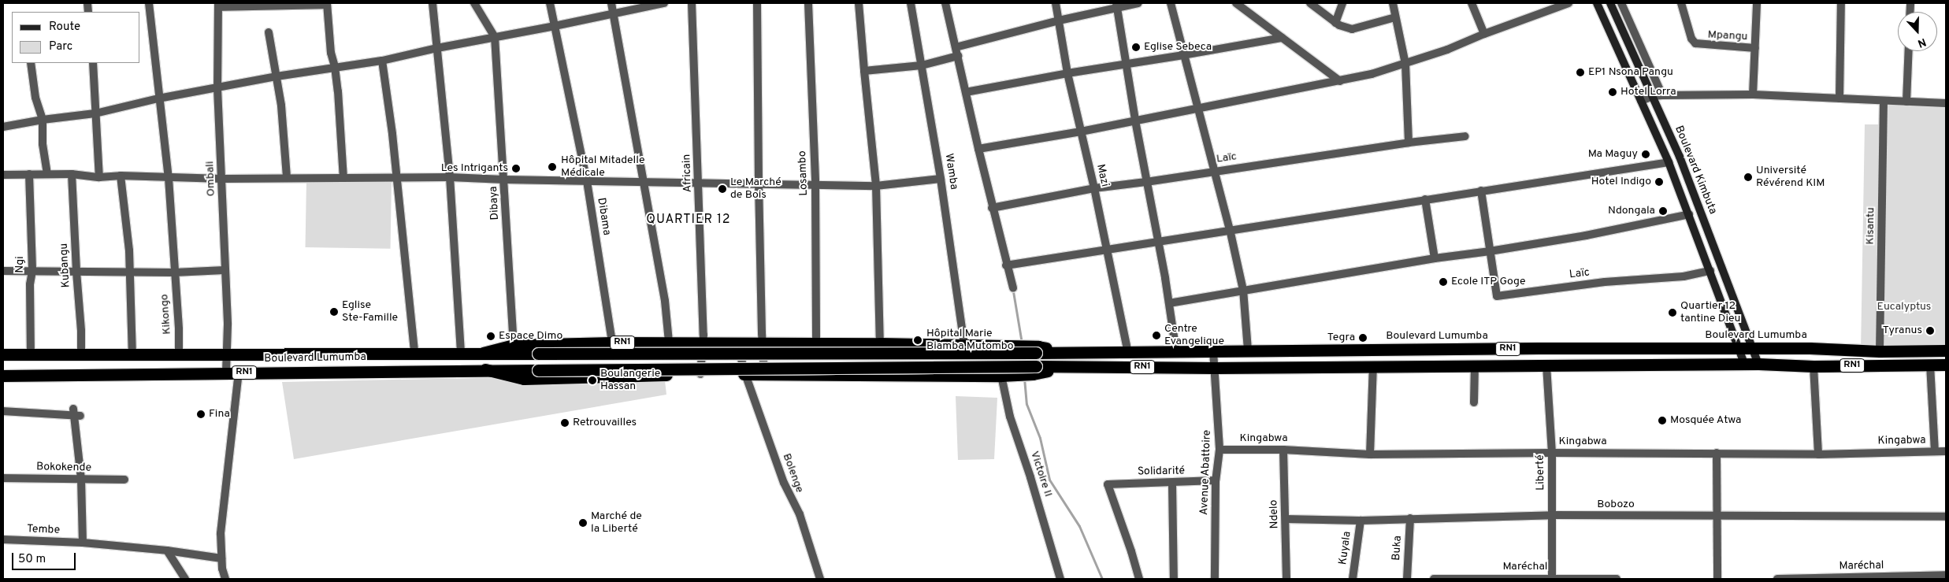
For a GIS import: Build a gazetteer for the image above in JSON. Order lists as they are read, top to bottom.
{
  "streets": {
    "highway": ["Boulevard Lumumba", "RN1"],
    "street": [
      "Mpangu",
      "Laïc",
      "Boulevard Kimbuta",
      "Wamba",
      "Africain",
      "Losambo",
      "Mazi",
      "Ombali",
      "Dibaya",
      "Dibama",
      "Kisantu",
      "Ngi",
      "Kubangu",
      "Kikongo",
      "Kingabwa",
      "Bokokende",
      "Solidarité",
      "Avenue Abattoire",
      "Liberté",
      "Bolenge",
      "Victoire II",
      "Bobozo",
      "Ndelo",
      "Tembe",
      "Kuyala",
      "Buka",
      "Maréchal"
    ]
  },
  "crossings": [
    ["Laïc", "Boulevard Kimbuta"],
    ["Laïc", "Mazi"],
    ["Boulevard Kimbuta", "Boulevard Lumumba"],
    ["Boulevard Kimbuta", "RN1"],
    ["Wamba", "RN1"],
    ["Africain", "RN1"],
    ["Losambo", "RN1"],
    ["Mazi", "Boulevard Lumumba"],
    ["Ombali", "Boulevard Lumumba"],
    ["Dibaya", "RN1"],
    ["Dibama", "RN1"],
    ["Kisantu", "Boulevard Lumumba"],
    ["Ngi", "Boulevard Lumumba"],
    ["Kubangu", "Boulevard Lumumba"],
    ["Kikongo", "Boulevard Lumumba"],
    ["Boulevard Lumumba", "RN1"],
    ["Boulevard Lumumba", "Avenue Abattoire"],
    ["RN1", "Avenue Abattoire"],
    ["RN1", "Liberté"],
    ["RN1", "Bolenge"],
    ["RN1", "Victoire II"],
    ["Kingabwa", "Avenue Abattoire"],
    ["Kingabwa", "Liberté"],
    ["Kingabwa", "Ndelo"],
    ["Solidarité", "Avenue Abattoire"],
    ["Liberté", "Bobozo"],
    ["Liberté", "Maréchal"],
    ["Bobozo", "Ndelo"],
    ["Bobozo", "Kuyala"],
    ["Bobozo", "Buka"]
  ],
  "districts": ["QUARTIER 12"],
  "parks": ["Eucalyptus"],
  "places": [
    "Eglise Sebeca",
    "EP1 Nsona Pangu",
    "Hotel Lorra",
    "Ma Maguy",
    "Hôpital Mitadelle Médicale",
    "Les Intrigants",
    "Université Révérend KIM",
    "Hotel Indigo",
    "Le Marché de Bois",
    "Ndongala",
    "Ecole ITP Goge",
    "Eglise Ste-Famille",
    "Quartier 12 tantine Dieu",
    "Tyranus",
    "Centre Evangelique",
    "Espace Dimo",
    "Tegra",
    "Hôpital Marie Biamba Mutombo",
    "Boulangerie Hassan",
    "Fina",
    "Mosquée Atwa",
    "Retrouvailles",
    "Marché de la Liberté"
  ],
  "legend": ["Route", "Parc"],
  "scale_bar": "50 m",
  "north": "bottom"
}
